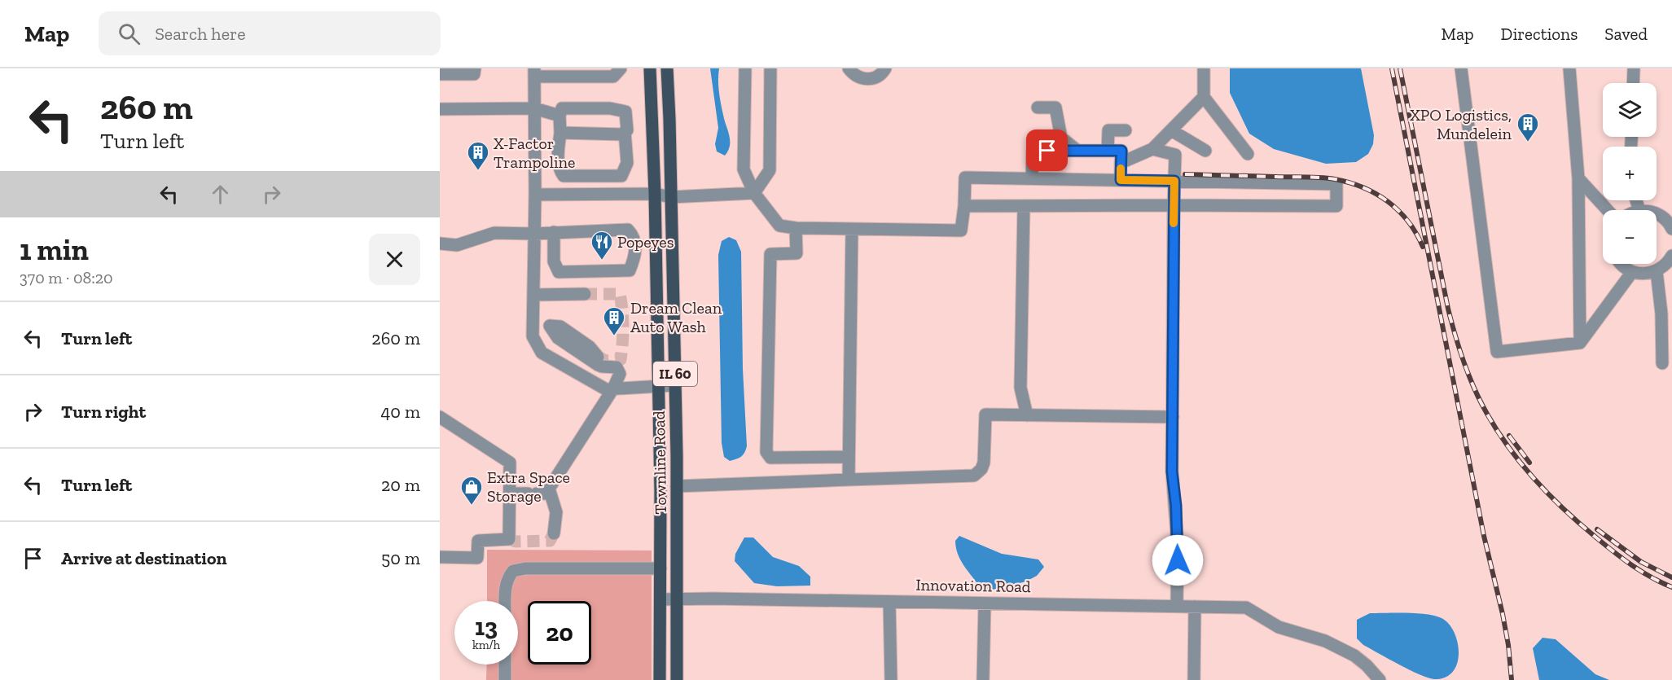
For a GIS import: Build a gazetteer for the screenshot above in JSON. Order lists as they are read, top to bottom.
{
  "streets": {
    "main road": ["IL 60", "Townline Road"],
    "street": ["Innovation Road"]
  },
  "crossings": [
    ["Townline Road", "Innovation Road"]
  ],
  "places": {
    "building": ["XPO Logistics, Mundelein", "X-Factor Trampoline", "Dream Clean Auto Wash"],
    "restaurant": ["Popeyes"],
    "shop": ["Extra Space Storage"]
  },
  "page": {
    "header": "Map",
    "search": "Search here",
    "nav": ["Map", "Directions", "Saved"],
    "turn": ["260 m", "Turn left"],
    "map_buttons": ["+", "−"],
    "heading": ["1 min", "370 m · 08:20"],
    "list": [
      {
        "name": "Turn left",
        "value": "260 m"
      },
      {
        "name": "Turn right",
        "value": "40 m"
      },
      {
        "name": "Turn left",
        "value": "20 m"
      },
      {
        "name": "Arrive at destination",
        "value": "50 m"
      }
    ],
    "speed": "13 km/h",
    "limit": "20"
  }
}
